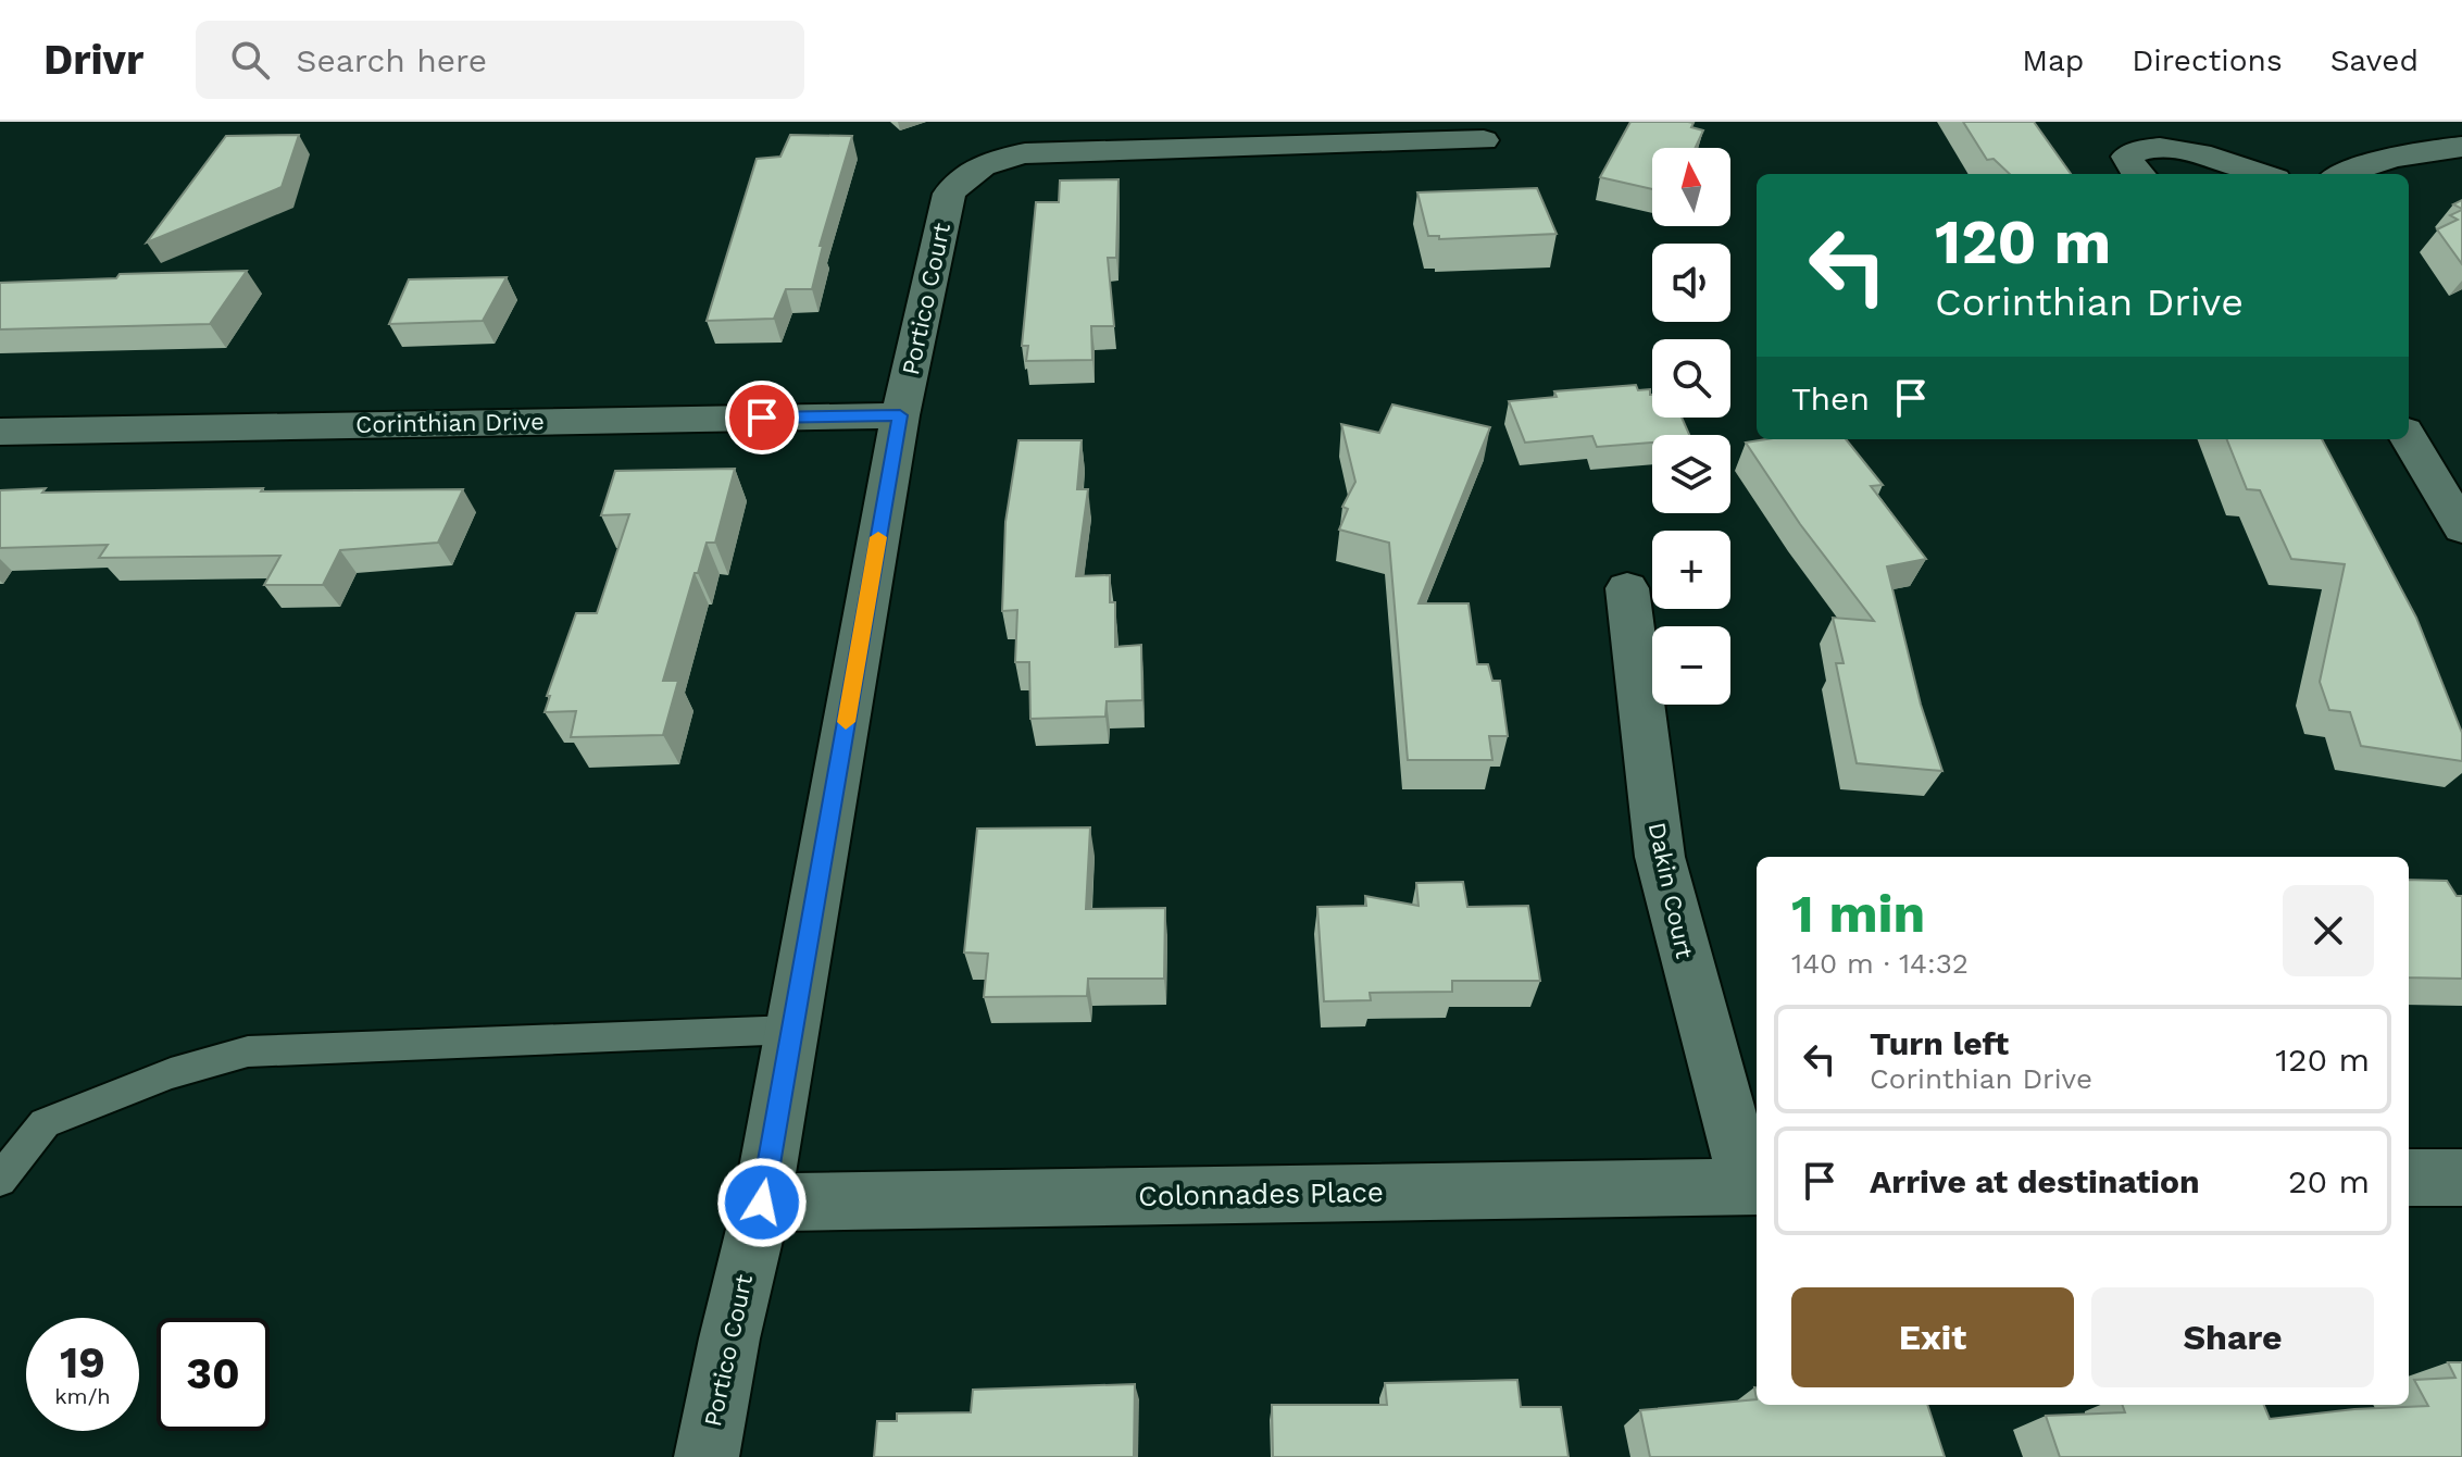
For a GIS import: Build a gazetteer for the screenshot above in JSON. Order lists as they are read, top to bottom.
{
  "streets": {
    "street": [
      "Portico Court",
      "Corinthian Drive",
      "Dakin Court",
      "Colonnades Place"
    ]
  },
  "crossings": [
    ["Portico Court", "Corinthian Drive"],
    ["Portico Court", "Colonnades Place"],
    ["Dakin Court", "Colonnades Place"]
  ],
  "north": "top",
  "page": {
    "header": "Drivr",
    "search": "Search here",
    "nav": ["Map", "Directions", "Saved"],
    "map_buttons": ["+", "−"],
    "turn": ["120 m", "Corinthian Drive"],
    "then": "Then",
    "heading": ["1 min", "140 m · 14:32"],
    "list": [
      {
        "name": "Turn left",
        "note": "Corinthian Drive",
        "value": "120 m"
      },
      {
        "name": "Arrive at destination",
        "value": "20 m"
      }
    ],
    "buttons": ["Exit", "Share"],
    "speed": "19 km/h",
    "limit": "30"
  }
}
